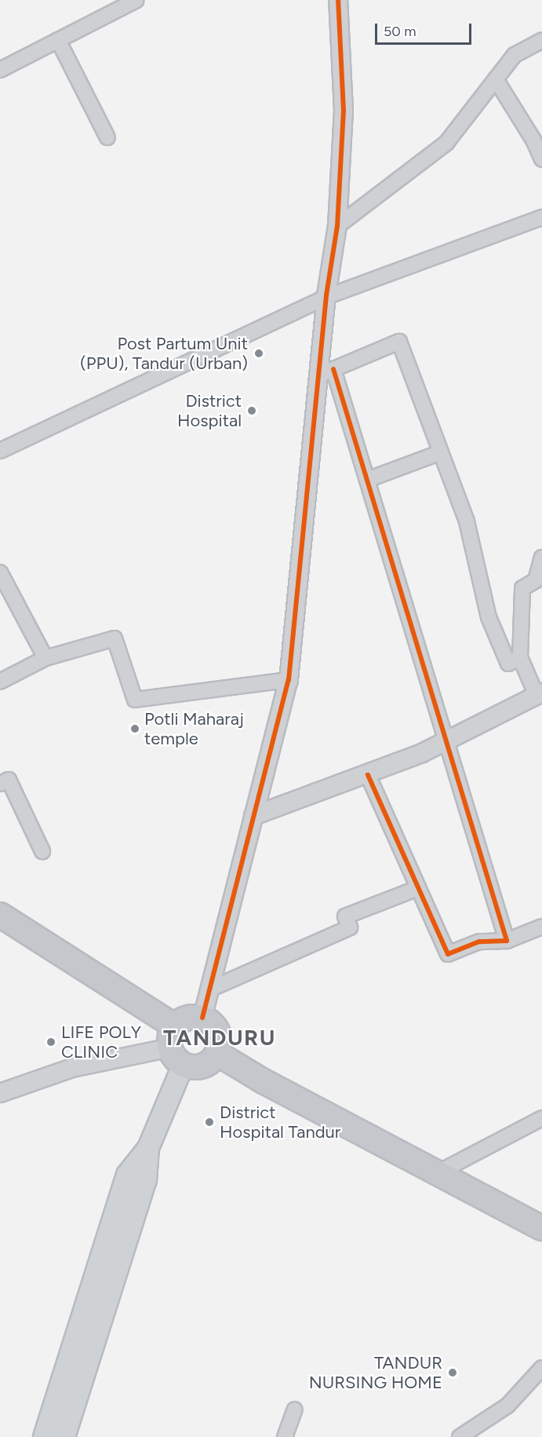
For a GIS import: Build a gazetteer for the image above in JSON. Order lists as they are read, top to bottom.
{
  "districts": ["TANDURU"],
  "places": [
    "Post Partum Unit (PPU), Tandur (Urban)",
    "District Hospital",
    "Potli Maharaj temple",
    "LIFE POLY CLINIC",
    "District Hospital Tandur",
    "TANDUR NURSING HOME"
  ],
  "scale_bar": "50 m"
}
